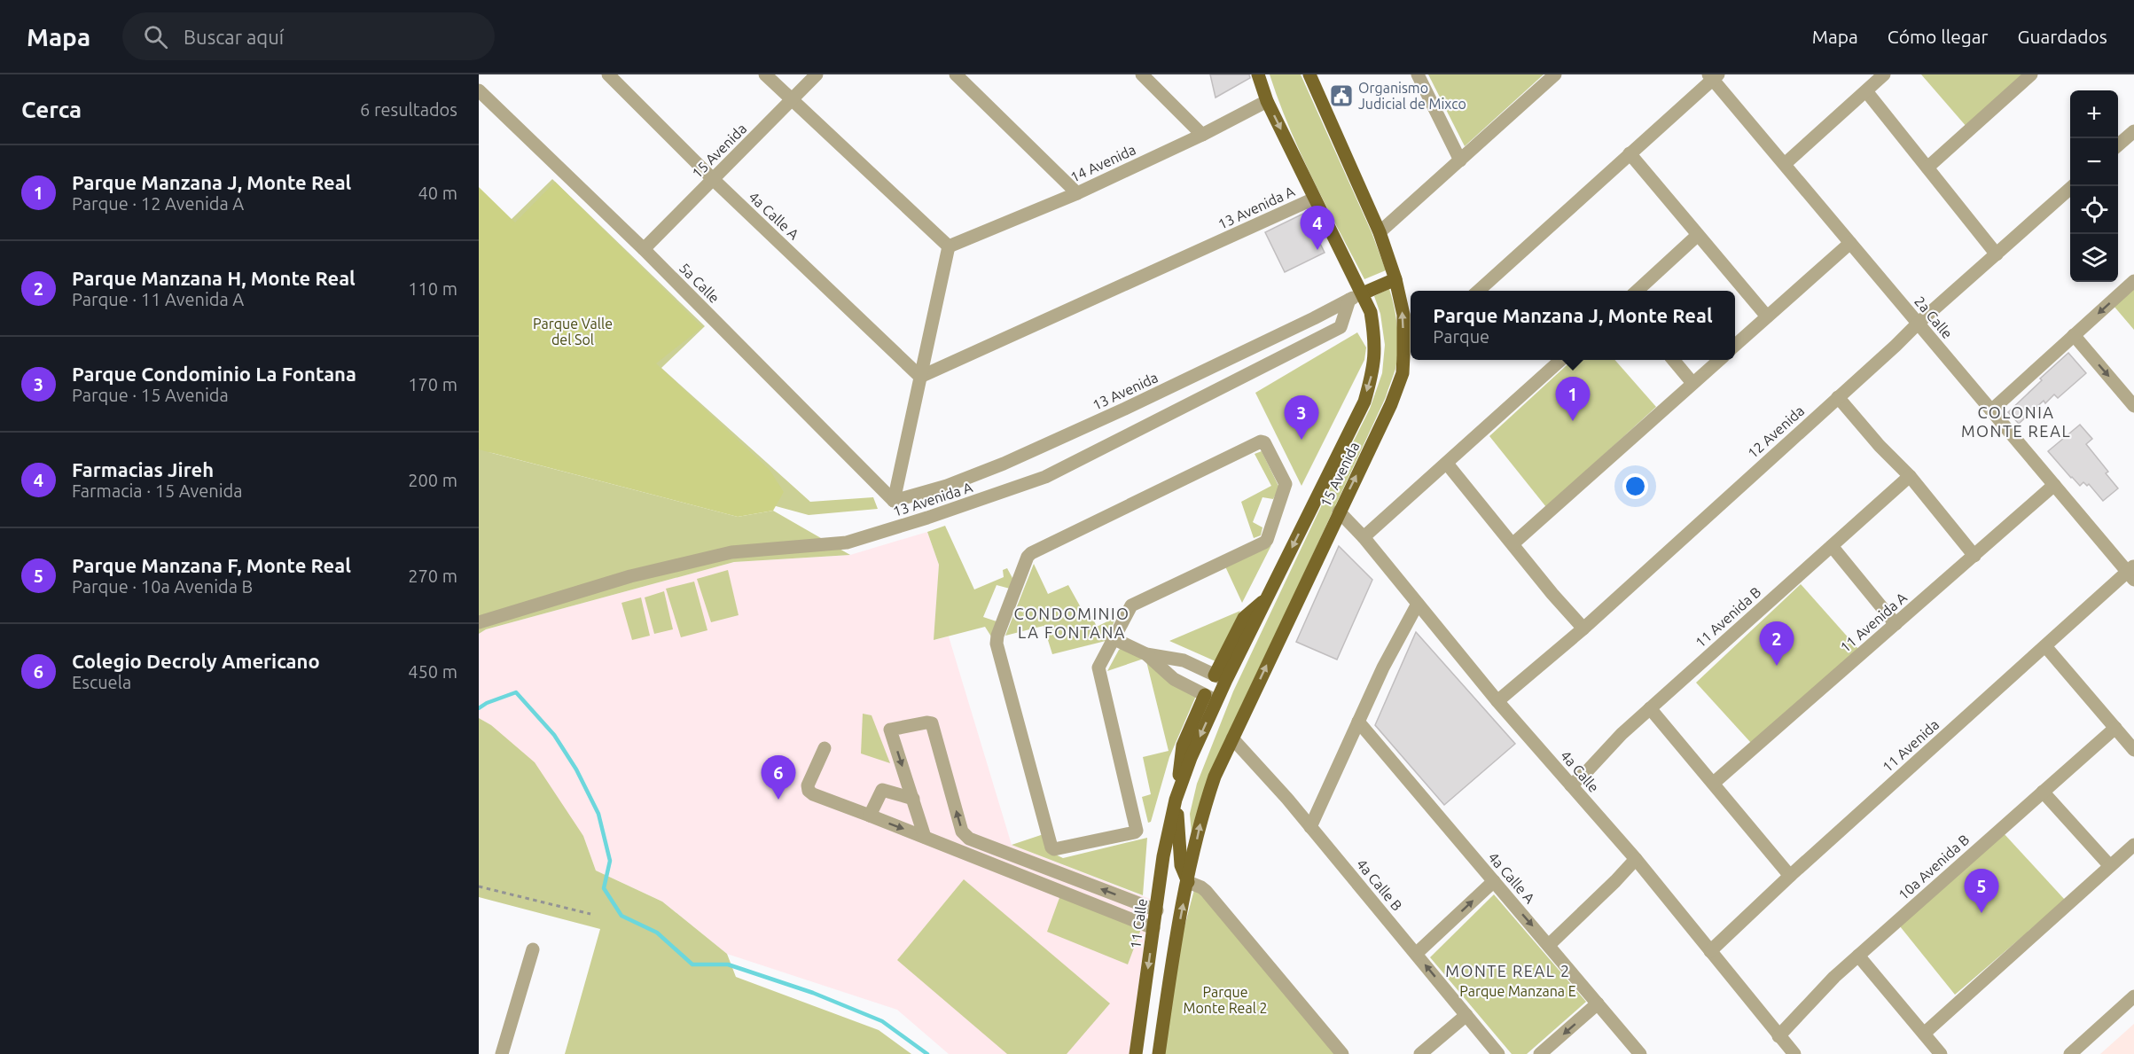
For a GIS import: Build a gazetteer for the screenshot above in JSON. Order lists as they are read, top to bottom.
{
  "streets": {
    "main road": ["15 Avenida", "11 Calle"],
    "street": [
      "14 Avenida",
      "13 Avenida A",
      "4a Calle A",
      "5a Calle",
      "2a Calle",
      "13 Avenida",
      "12 Avenida",
      "11 Avenida B",
      "11 Avenida A",
      "11 Avenida",
      "4a Calle",
      "10a Avenida B",
      "4a Calle B"
    ]
  },
  "crossings": [
    ["15 Avenida", "14 Avenida"],
    ["15 Avenida", "13 Avenida A"],
    ["15 Avenida", "4a Calle A"],
    ["15 Avenida", "5a Calle"],
    ["15 Avenida", "13 Avenida"],
    ["15 Avenida", "4a Calle"],
    ["15 Avenida", "4a Calle B"],
    ["15 Avenida", "11 Calle"],
    ["13 Avenida A", "4a Calle A"],
    ["13 Avenida A", "13 Avenida"],
    ["5a Calle", "13 Avenida"],
    ["2a Calle", "12 Avenida"],
    ["2a Calle", "11 Avenida A"],
    ["2a Calle", "11 Avenida"],
    ["12 Avenida", "4a Calle"],
    ["11 Avenida B", "4a Calle"],
    ["11 Avenida", "4a Calle"],
    ["4a Calle", "10a Avenida B"]
  ],
  "districts": ["COLONIA MONTE REAL", "CONDOMINIO LA FONTANA", "MONTE REAL 2"],
  "parks": ["Parque Valle del Sol", "Parque Manzana E", "Parque Monte Real 2"],
  "places": {
    "public building": ["Organismo Judicial de Mixco"]
  },
  "page": {
    "header": "Mapa",
    "search": "Buscar aquí",
    "nav": ["Mapa", "Cómo llegar", "Guardados"],
    "heading": ["Cerca", "6 resultados"],
    "map_buttons": ["+", "−"],
    "list": [
      {
        "mark": "1",
        "name": "Parque Manzana J, Monte Real",
        "note": "Parque · 12 Avenida A",
        "value": "40 m"
      },
      {
        "mark": "2",
        "name": "Parque Manzana H, Monte Real",
        "note": "Parque · 11 Avenida A",
        "value": "110 m"
      },
      {
        "mark": "3",
        "name": "Parque Condominio La Fontana",
        "note": "Parque · 15 Avenida",
        "value": "170 m"
      },
      {
        "mark": "4",
        "name": "Farmacias Jireh",
        "note": "Farmacia · 15 Avenida",
        "value": "200 m"
      },
      {
        "mark": "5",
        "name": "Parque Manzana F, Monte Real",
        "note": "Parque · 10a Avenida B",
        "value": "270 m"
      },
      {
        "mark": "6",
        "name": "Colegio Decroly Americano",
        "note": "Escuela",
        "value": "450 m"
      }
    ],
    "pins": [
      "4",
      "1",
      "3",
      "2",
      "6",
      "5"
    ],
    "popup": ["Parque Manzana J, Monte Real", "Parque"]
  }
}
